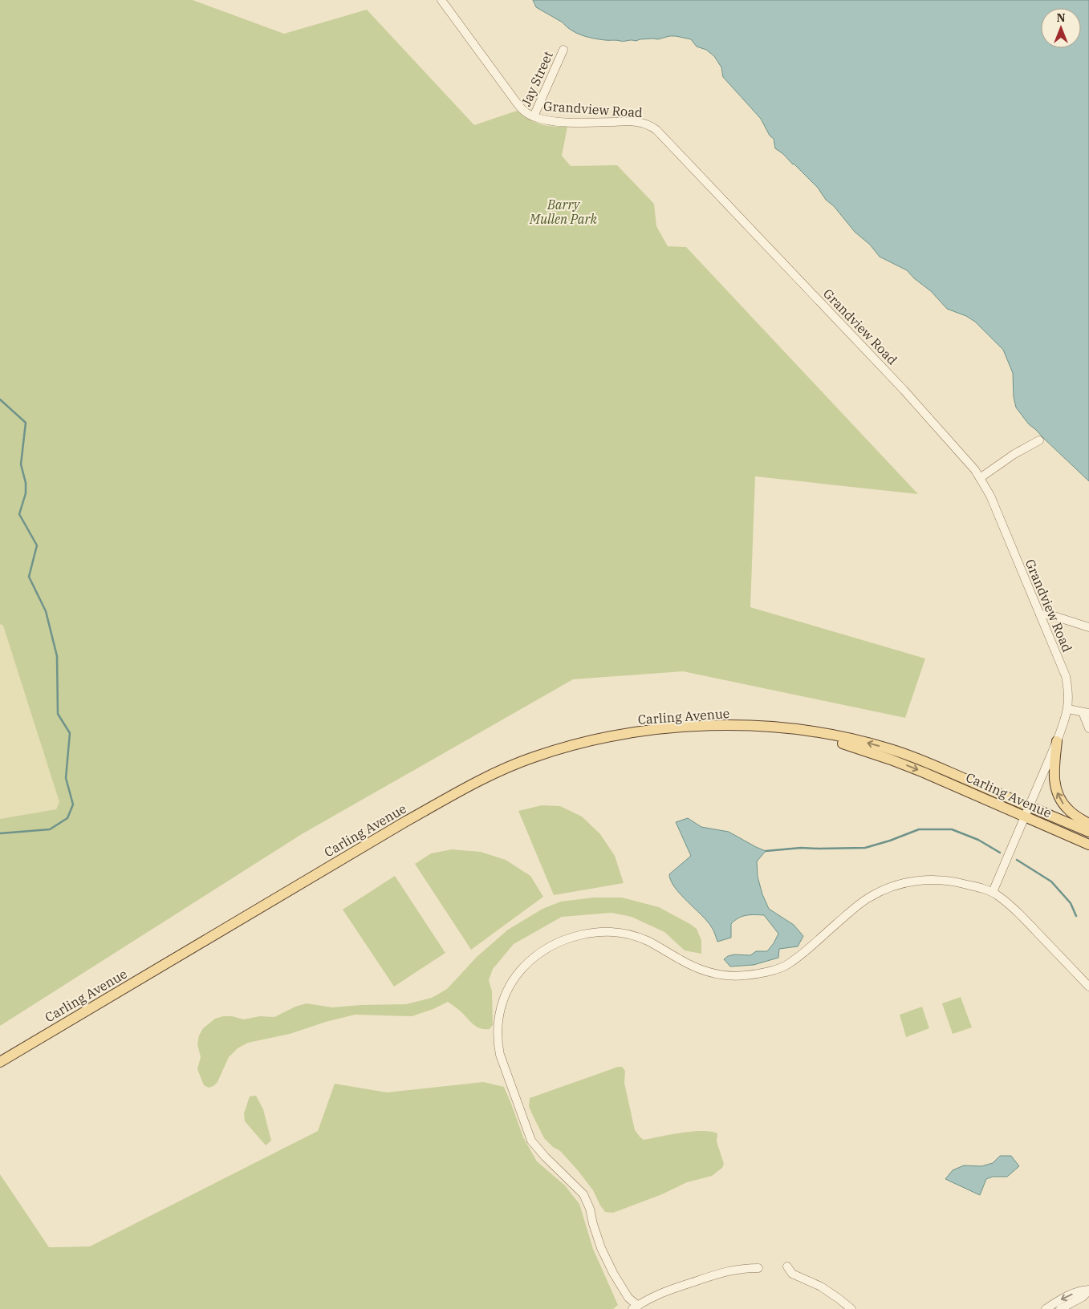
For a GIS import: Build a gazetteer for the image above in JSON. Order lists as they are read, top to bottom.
{
  "streets": {
    "main road": ["Carling Avenue"],
    "street": ["Jay Street", "Grandview Road"]
  },
  "crossings": [
    ["Jay Street", "Grandview Road"],
    ["Grandview Road", "Carling Avenue"]
  ],
  "parks": ["Barry Mullen Park"],
  "north": "top"
}
